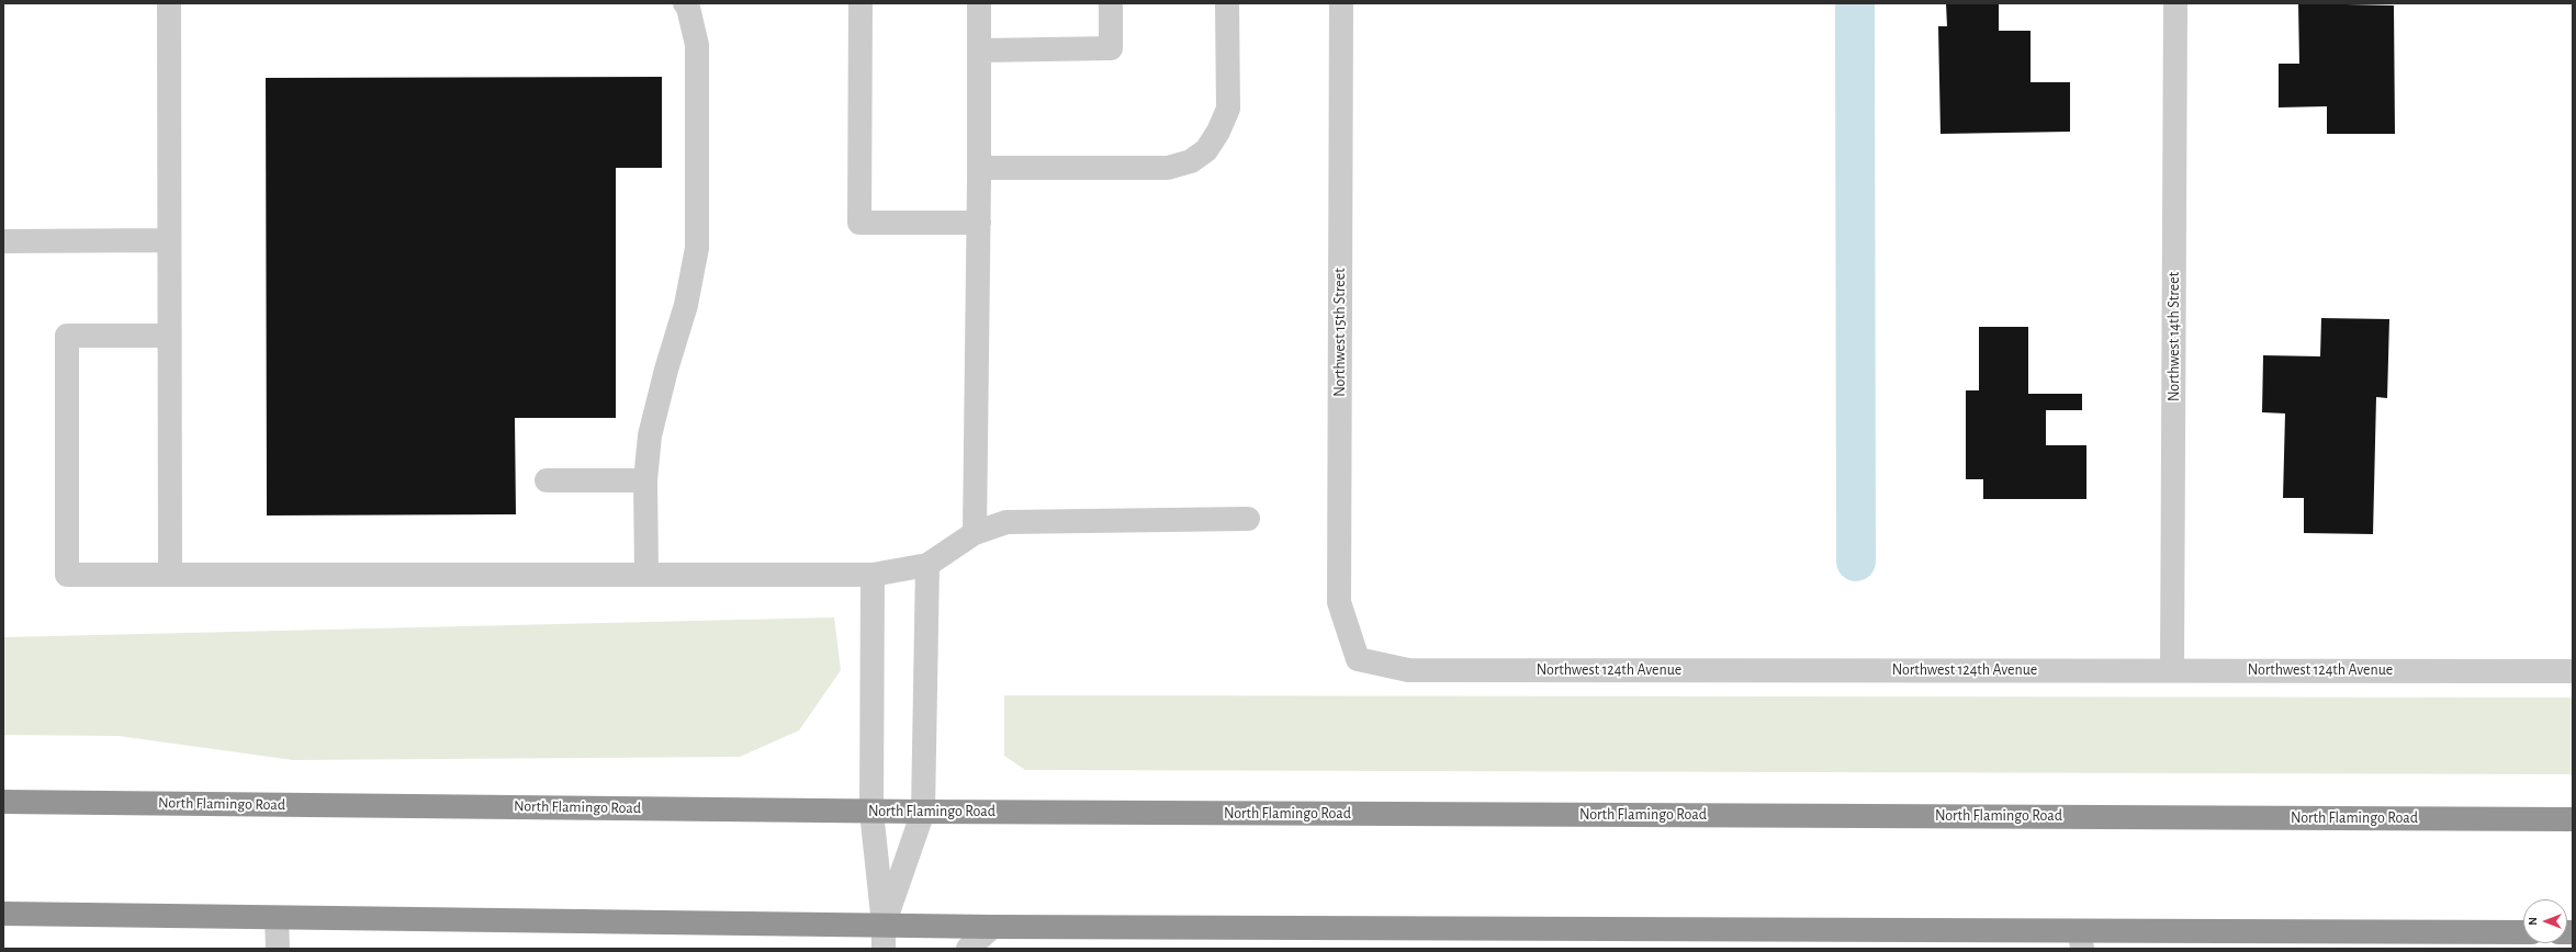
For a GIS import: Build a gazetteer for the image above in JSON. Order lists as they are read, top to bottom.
{
  "streets": {
    "highway": ["North Flamingo Road"],
    "street": ["Northwest 15th Street", "Northwest 14th Street", "Northwest 124th Avenue"]
  },
  "crossings": [
    ["Northwest 15th Street", "Northwest 124th Avenue"],
    ["Northwest 14th Street", "Northwest 124th Avenue"]
  ],
  "north": "left"
}
